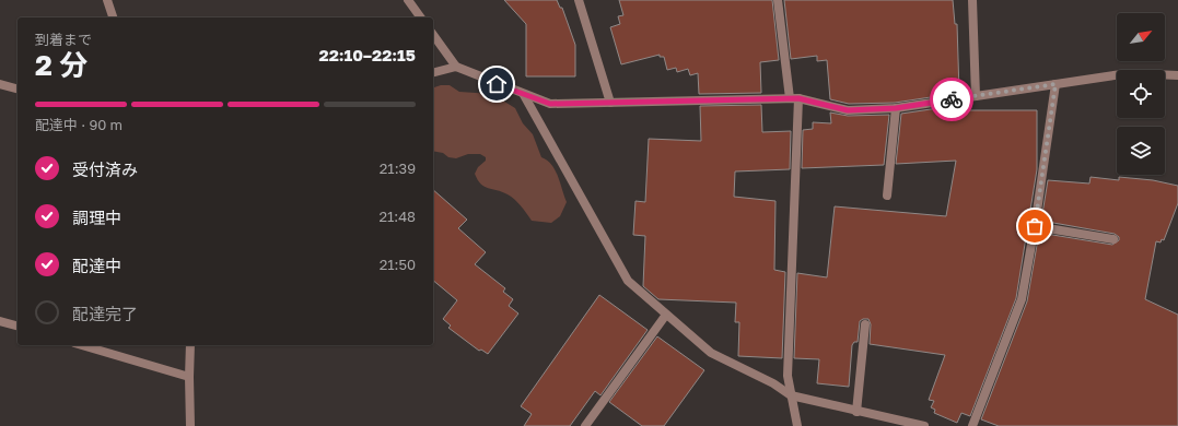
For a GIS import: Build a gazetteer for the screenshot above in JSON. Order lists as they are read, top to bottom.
{
  "north": "top right",
  "page": {
    "heading": ["2 分", "到着まで", "22:10–22:15"],
    "bar": "配達中 · 90 m",
    "list": [
      ["受付済み", "21:39"],
      ["調理中", "21:48"],
      ["配達中", "21:50"],
      "配達完了"
    ]
  }
}
